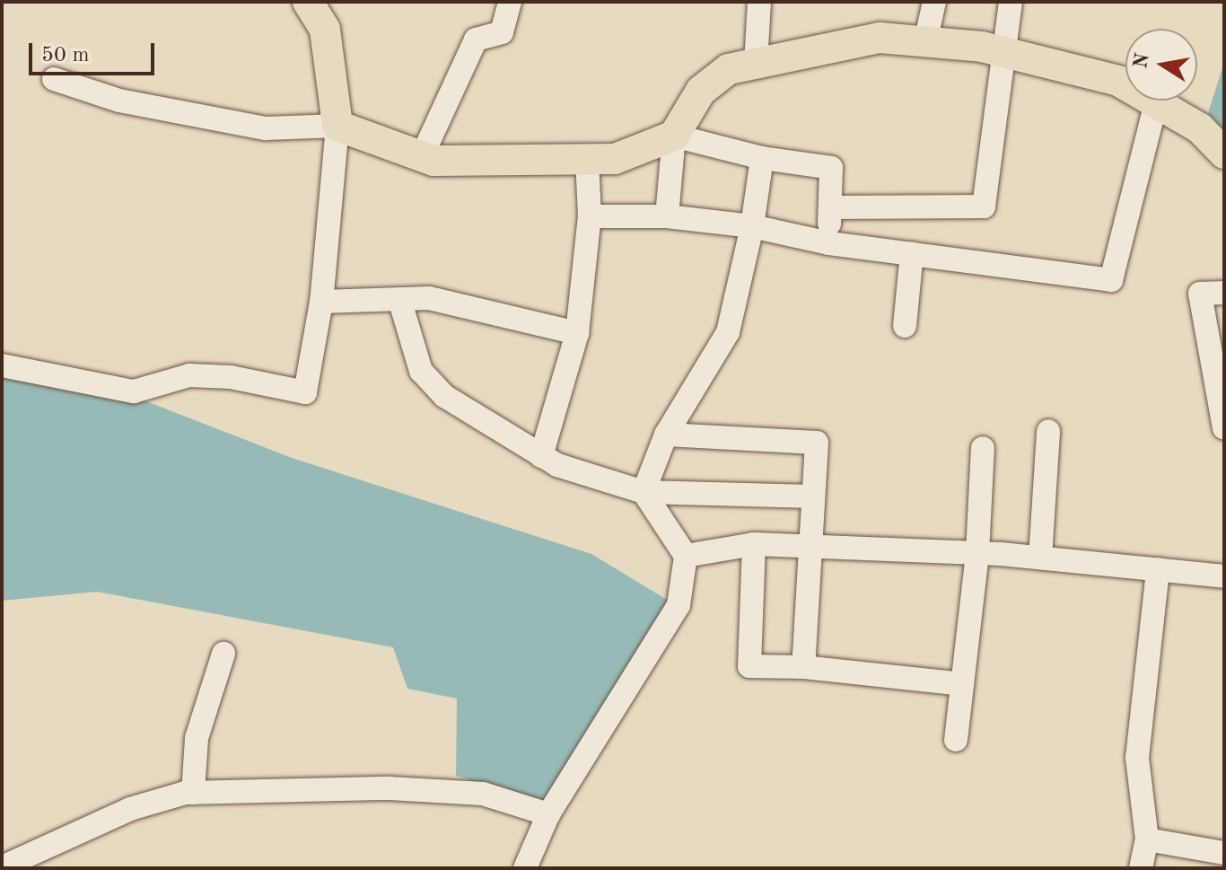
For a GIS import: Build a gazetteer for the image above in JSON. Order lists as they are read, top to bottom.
{
  "scale_bar": "50 m",
  "north": "left"
}
